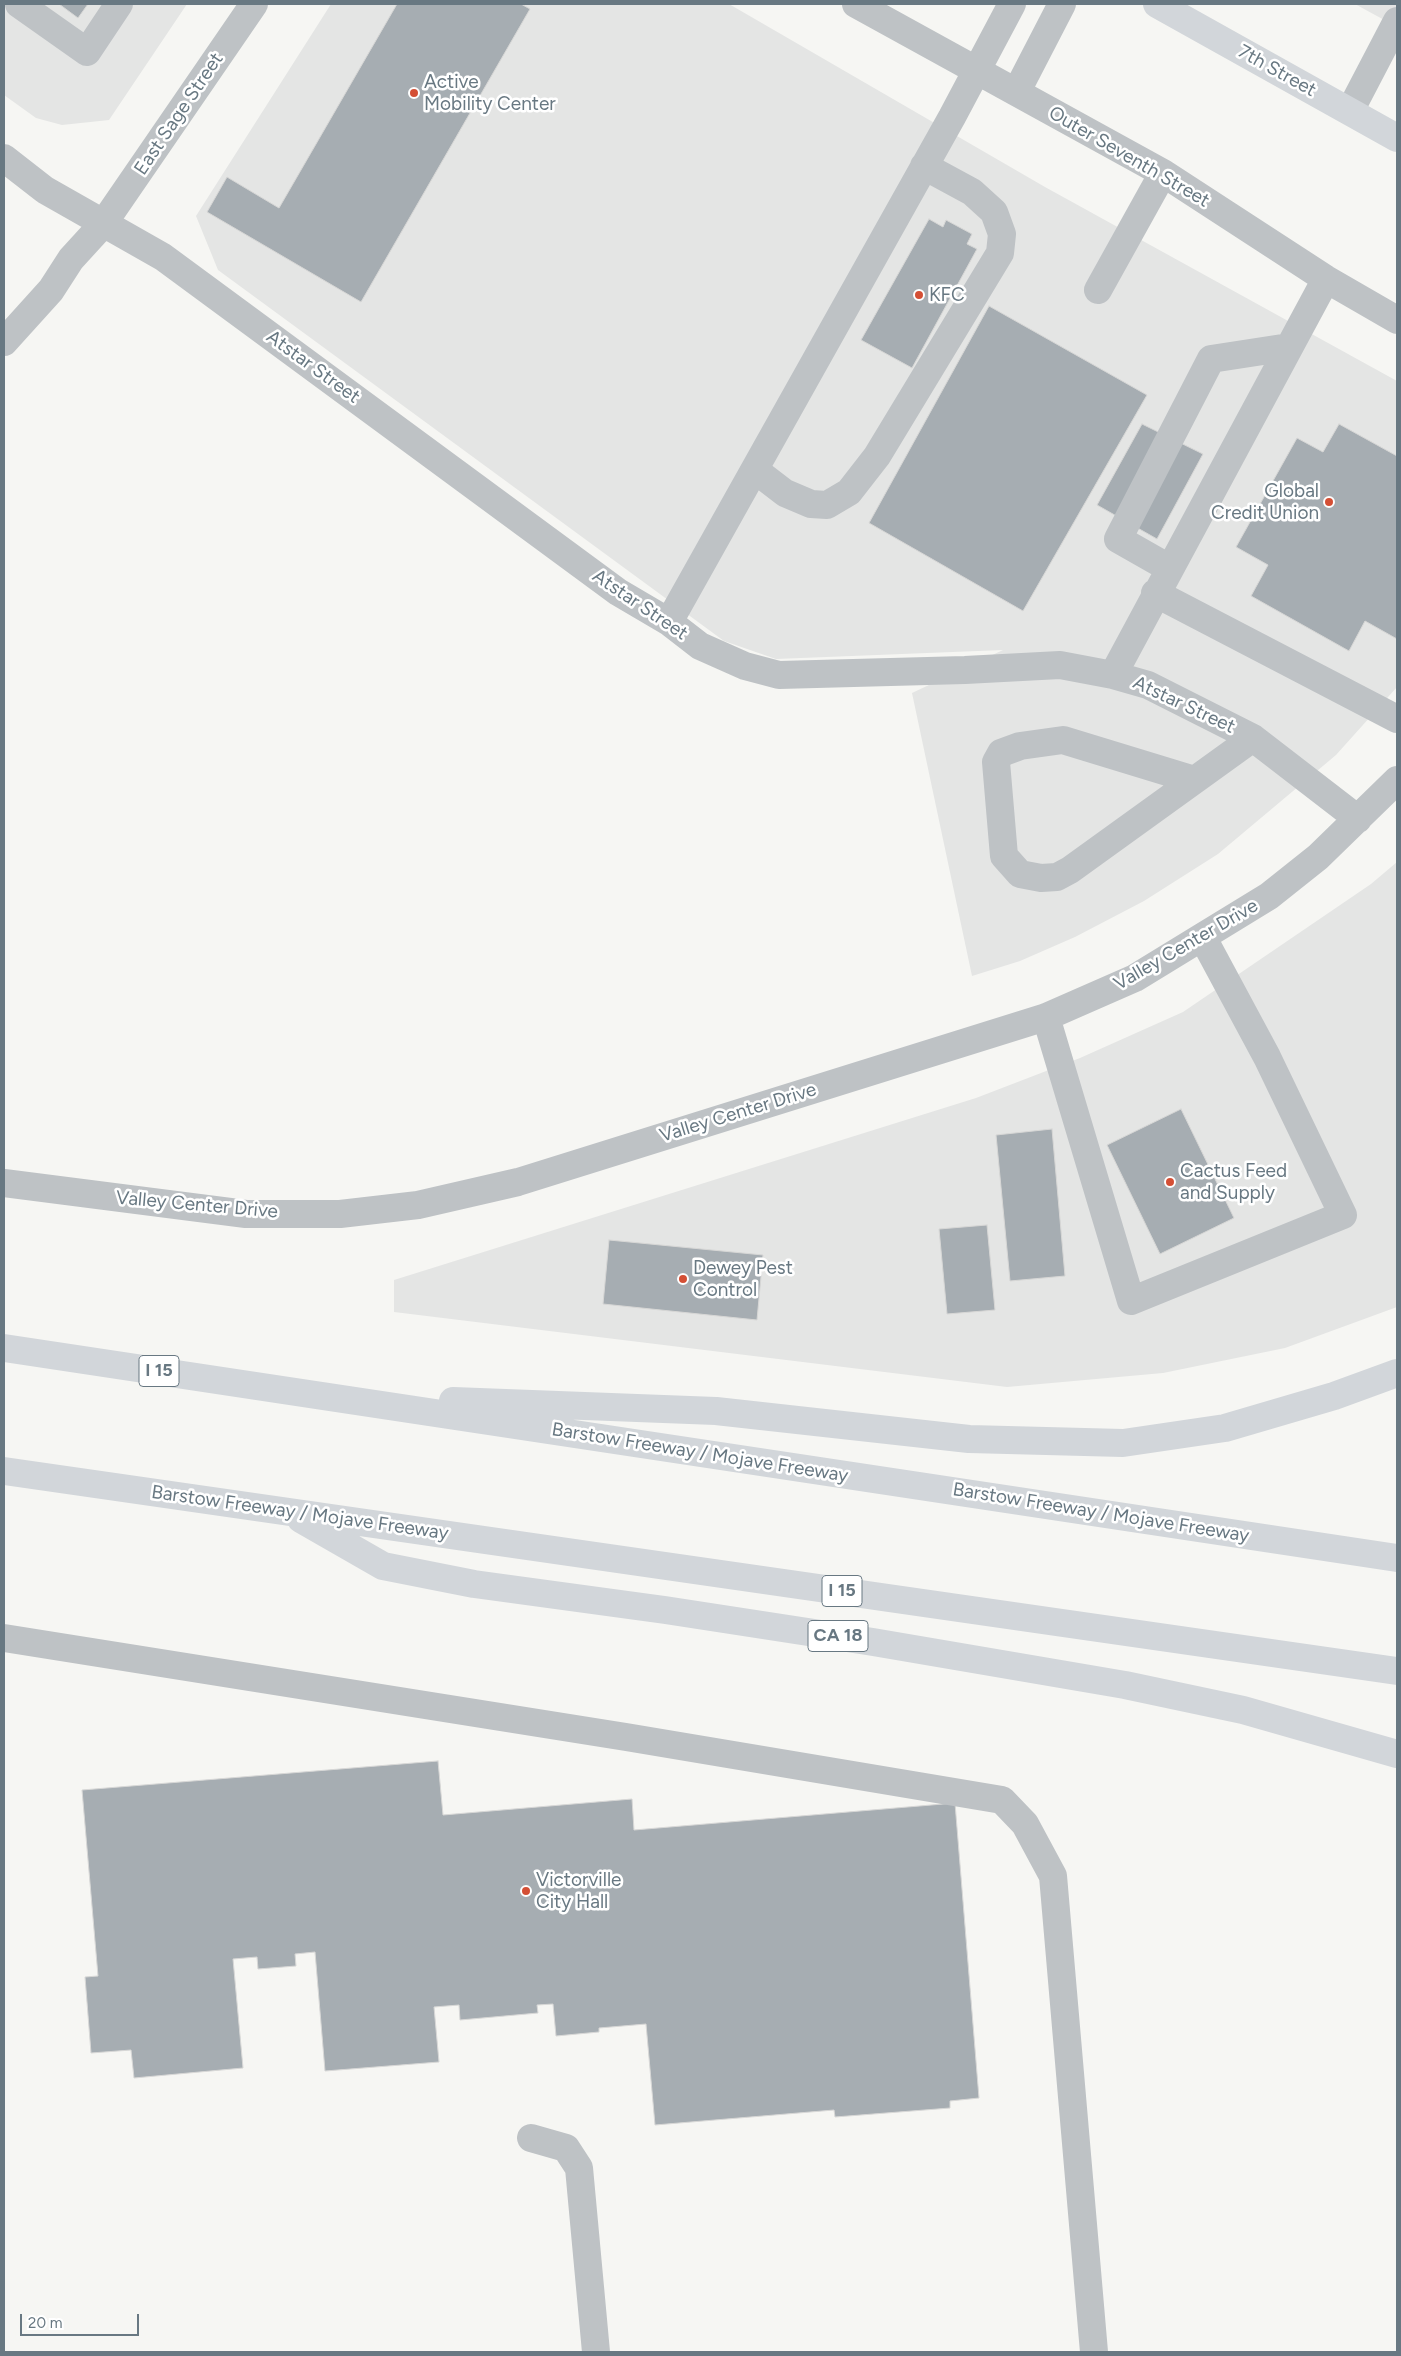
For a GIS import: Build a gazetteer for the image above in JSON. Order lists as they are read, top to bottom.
{
  "streets": {
    "main road": [
      "7th Street",
      "I 15",
      "Barstow Freeway / Mojave Freeway",
      "CA 18"
    ],
    "street": [
      "East Sage Street",
      "Outer Seventh Street",
      "Atstar Street",
      "Valley Center Drive"
    ]
  },
  "crossings": [
    ["East Sage Street", "Atstar Street"],
    ["Atstar Street", "Valley Center Drive"],
    ["Barstow Freeway / Mojave Freeway", "CA 18"]
  ],
  "places": [
    "Active Mobility Center",
    "KFC",
    "Global Credit Union",
    "Cactus Feed and Supply",
    "Dewey Pest Control",
    "Victorville City Hall"
  ],
  "scale_bar": "20 m"
}
